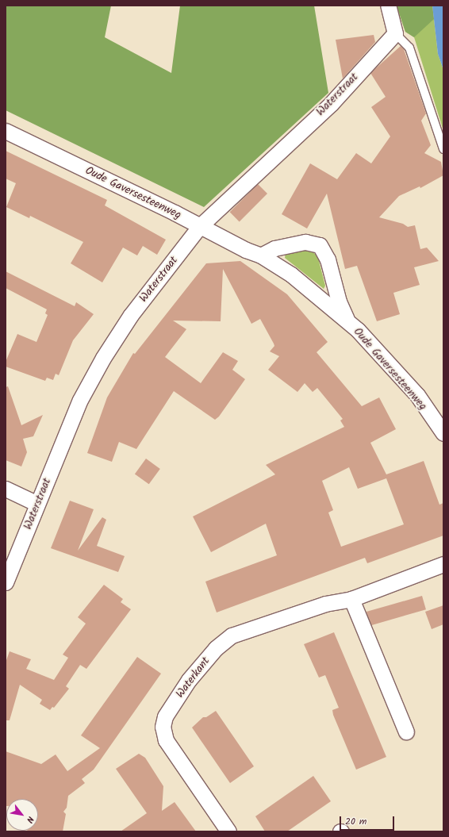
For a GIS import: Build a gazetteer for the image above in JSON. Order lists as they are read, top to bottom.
{
  "streets": {
    "street": ["Waterstraat", "Oude Gaversesteenweg", "Waterkant"]
  },
  "crossings": [
    ["Waterstraat", "Oude Gaversesteenweg"]
  ],
  "scale_bar": "20 m",
  "north": "bottom right"
}
